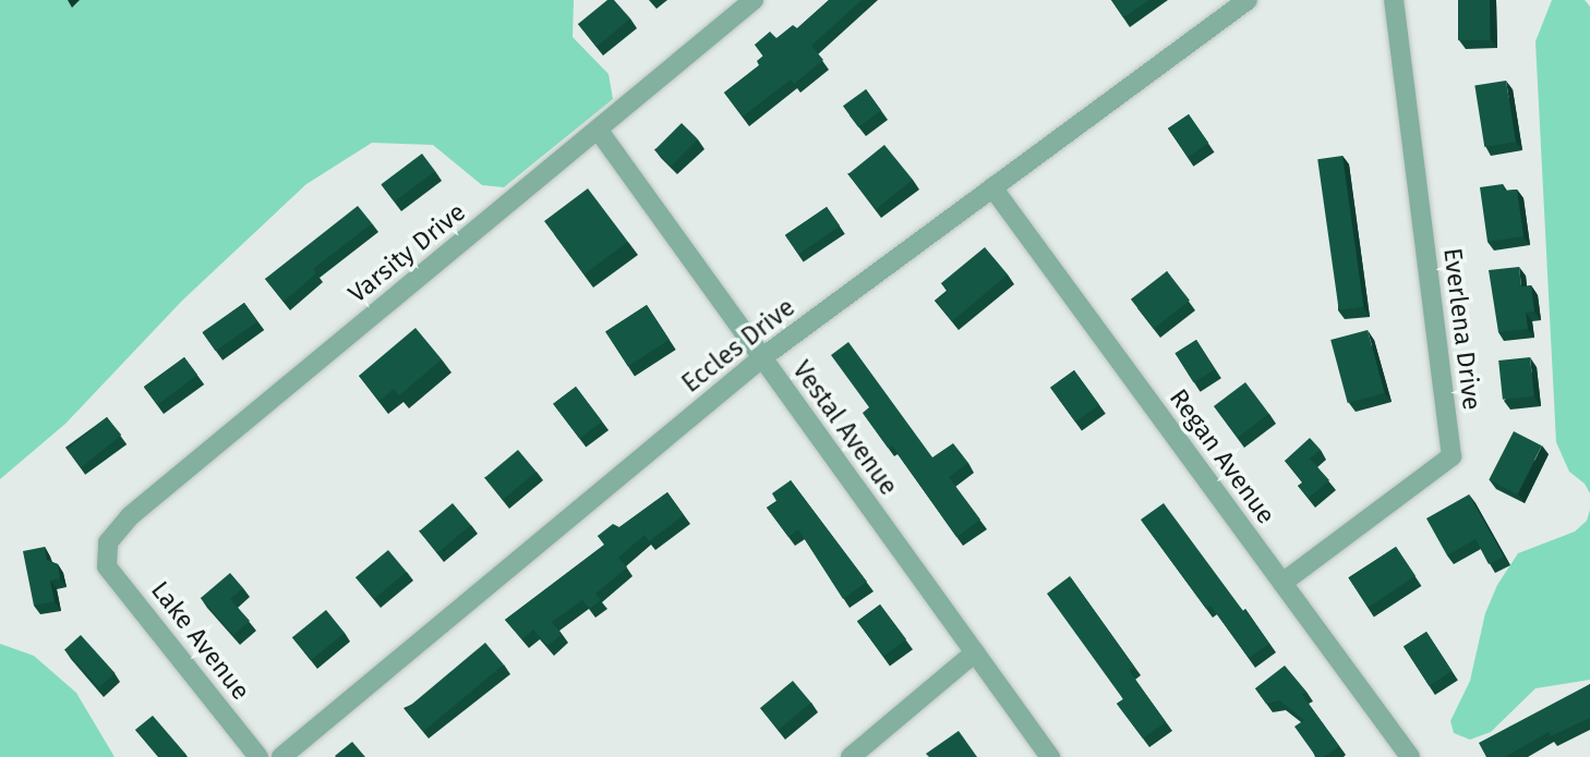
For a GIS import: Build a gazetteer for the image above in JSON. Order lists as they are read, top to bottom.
{
  "streets": {
    "street": [
      "Varsity Drive",
      "Everlena Drive",
      "Eccles Drive",
      "Vestal Avenue",
      "Regan Avenue",
      "Lake Avenue"
    ]
  },
  "crossings": [
    ["Varsity Drive", "Vestal Avenue"],
    ["Varsity Drive", "Lake Avenue"],
    ["Everlena Drive", "Regan Avenue"],
    ["Eccles Drive", "Vestal Avenue"],
    ["Eccles Drive", "Regan Avenue"]
  ]
}
